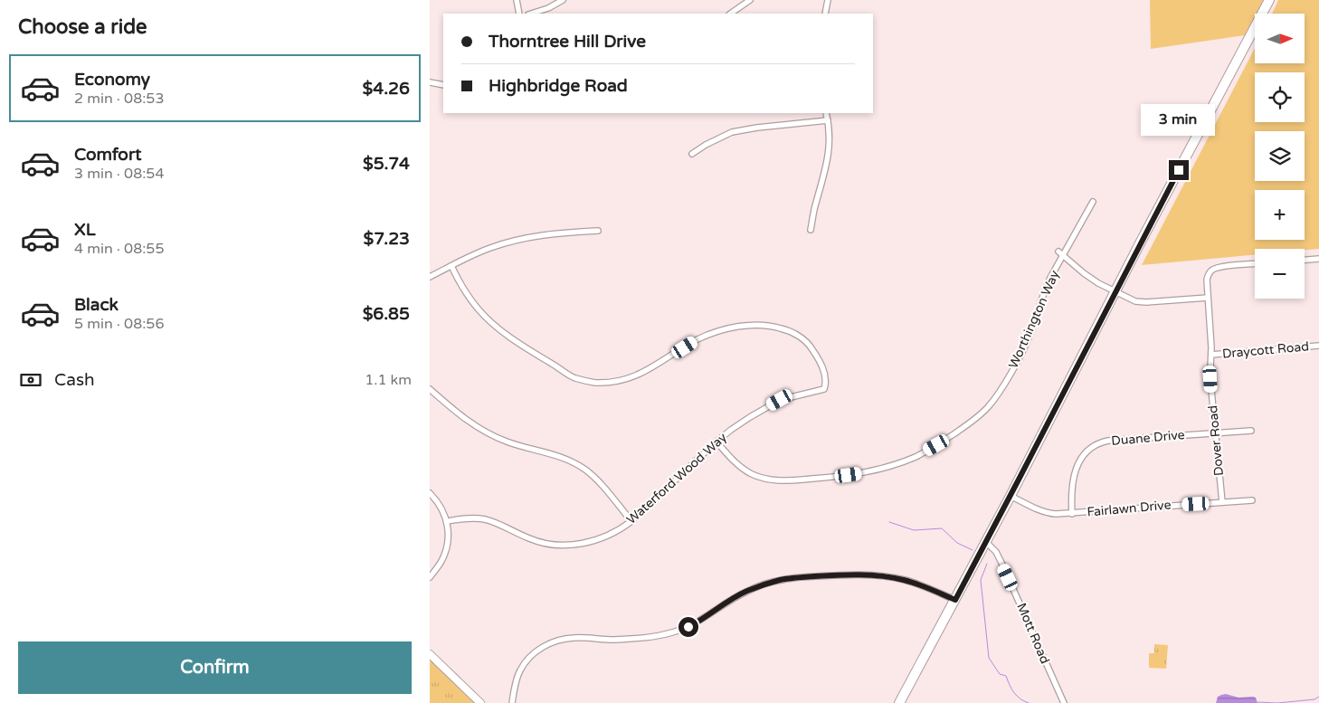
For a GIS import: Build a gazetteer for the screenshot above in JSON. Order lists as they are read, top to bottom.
{
  "streets": {
    "street": [
      "Worthington Way",
      "Draycott Road",
      "Duane Drive",
      "Dover Road",
      "Waterford Wood Way",
      "Fairlawn Drive",
      "Mott Road"
    ]
  },
  "crossings": [
    ["Worthington Way", "Waterford Wood Way"],
    ["Draycott Road", "Dover Road"],
    ["Duane Drive", "Dover Road"],
    ["Duane Drive", "Fairlawn Drive"],
    ["Dover Road", "Fairlawn Drive"]
  ],
  "north": "right",
  "page": {
    "heading": "Choose a ride",
    "map_buttons": ["+", "−"],
    "banner": ["Thorntree Hill Drive", "Highbridge Road"],
    "list": [
      {
        "name": "Economy",
        "note": "2 min · 08:53",
        "value": "$4.26"
      },
      {
        "name": "Comfort",
        "note": "3 min · 08:54",
        "value": "$5.74"
      },
      {
        "name": "XL",
        "note": "4 min · 08:55",
        "value": "$7.23"
      },
      {
        "name": "Black",
        "note": "5 min · 08:56",
        "value": "$6.85"
      }
    ],
    "bubble": "3 min",
    "pay": ["Cash", "1.1 km"],
    "buttons": "Confirm"
  }
}
